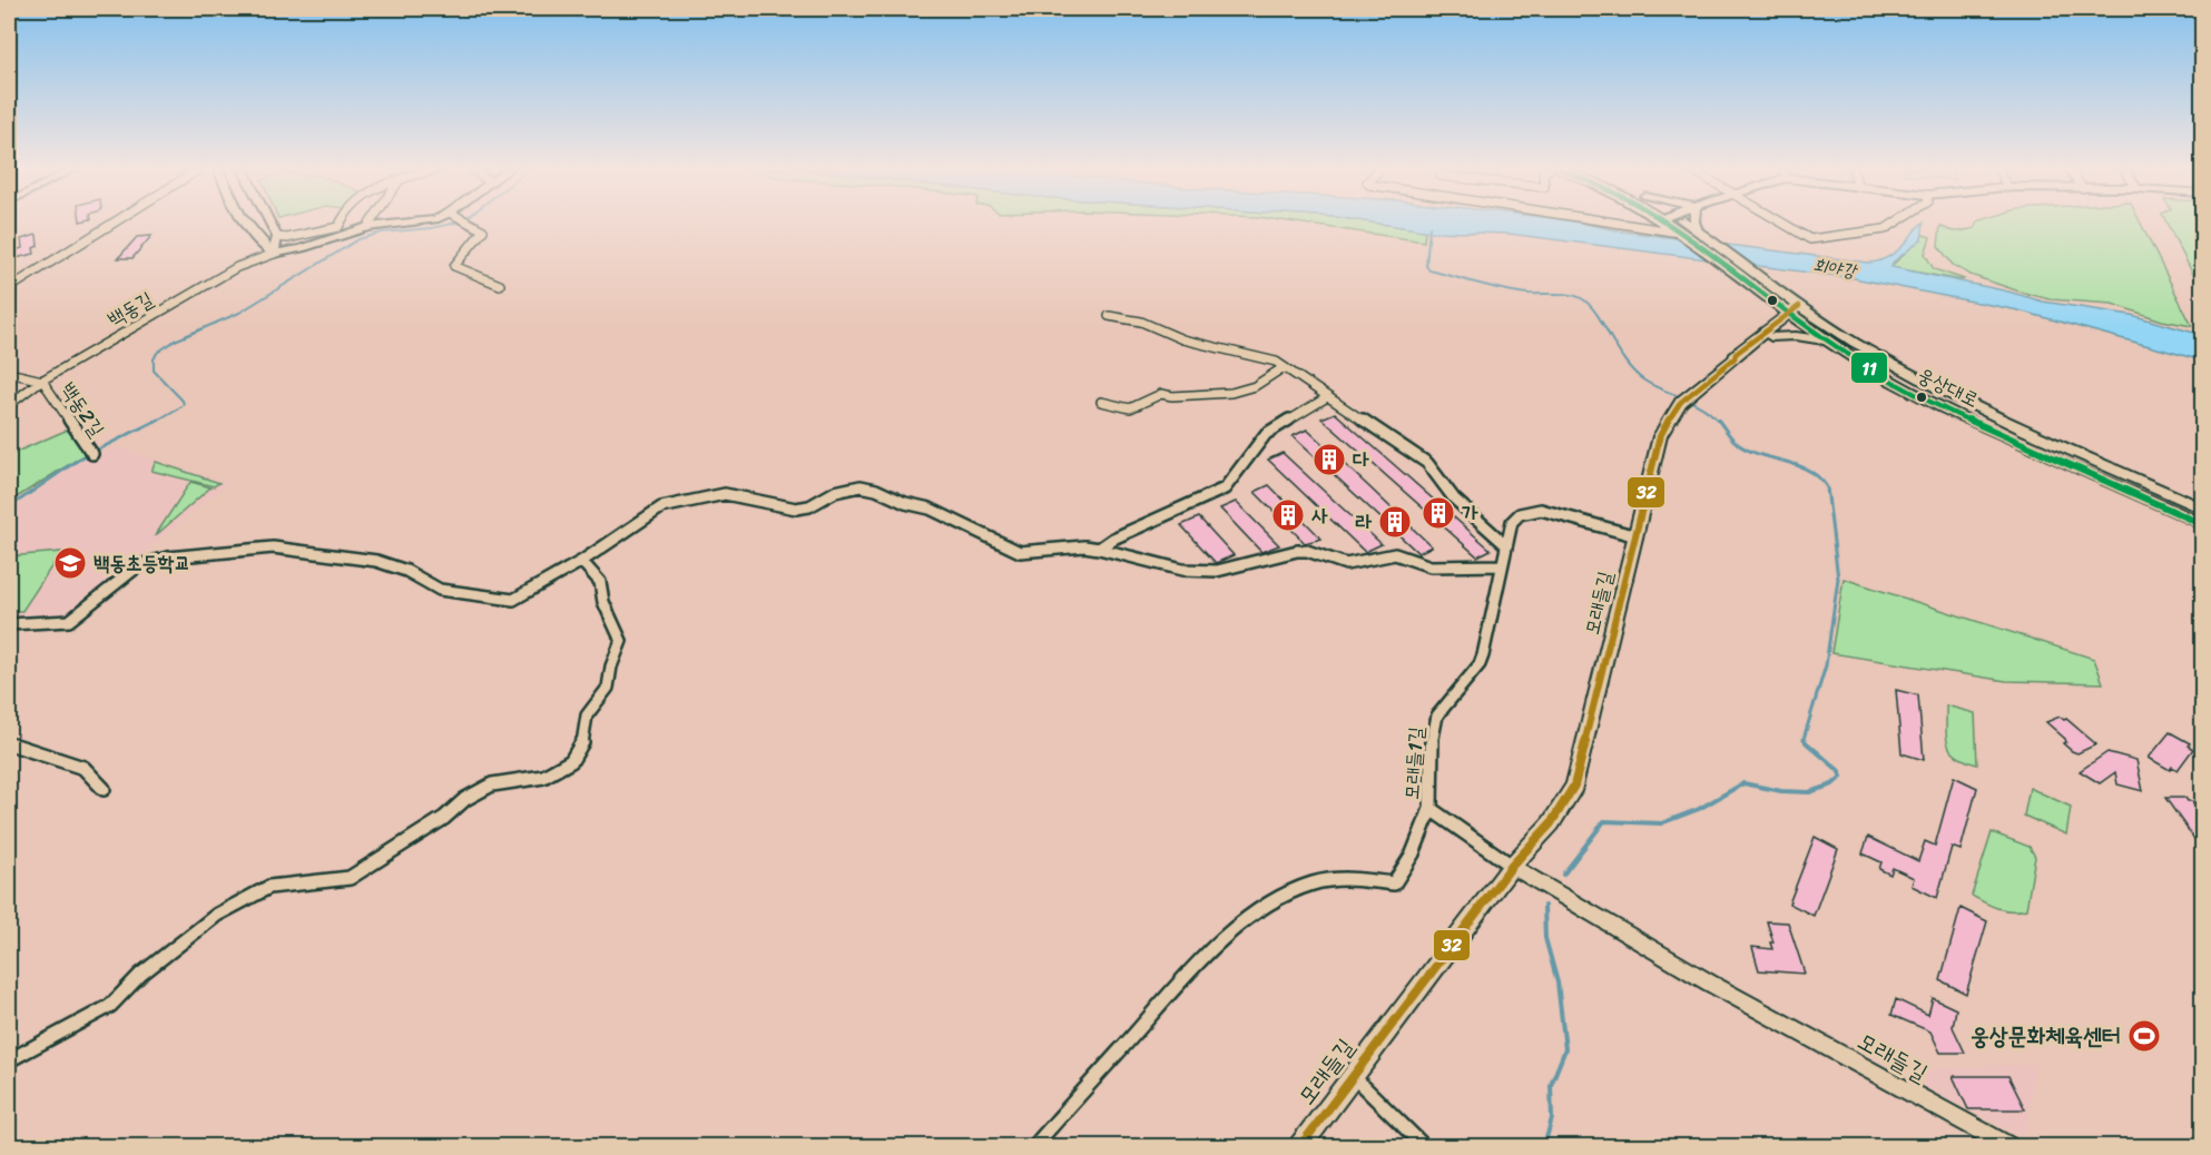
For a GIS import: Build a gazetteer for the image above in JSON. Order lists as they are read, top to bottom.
{
  "streets": {
    "main road": ["웅상대로", "모래들길"],
    "street": ["백동길", "백동2길", "모래들1길"]
  },
  "crossings": [
    ["백동길", "백동2길"],
    ["웅상대로", "모래들길"],
    ["모래들길", "모래들1길"]
  ],
  "water": ["회야강"],
  "places": {
    "building": [
      "다",
      "가",
      "사",
      "라"
    ],
    "school or university": ["백동초등학교"],
    "sports": ["웅상문화체육센터"]
  },
  "lines": ["transit line 11", "transit line 32"]
}
